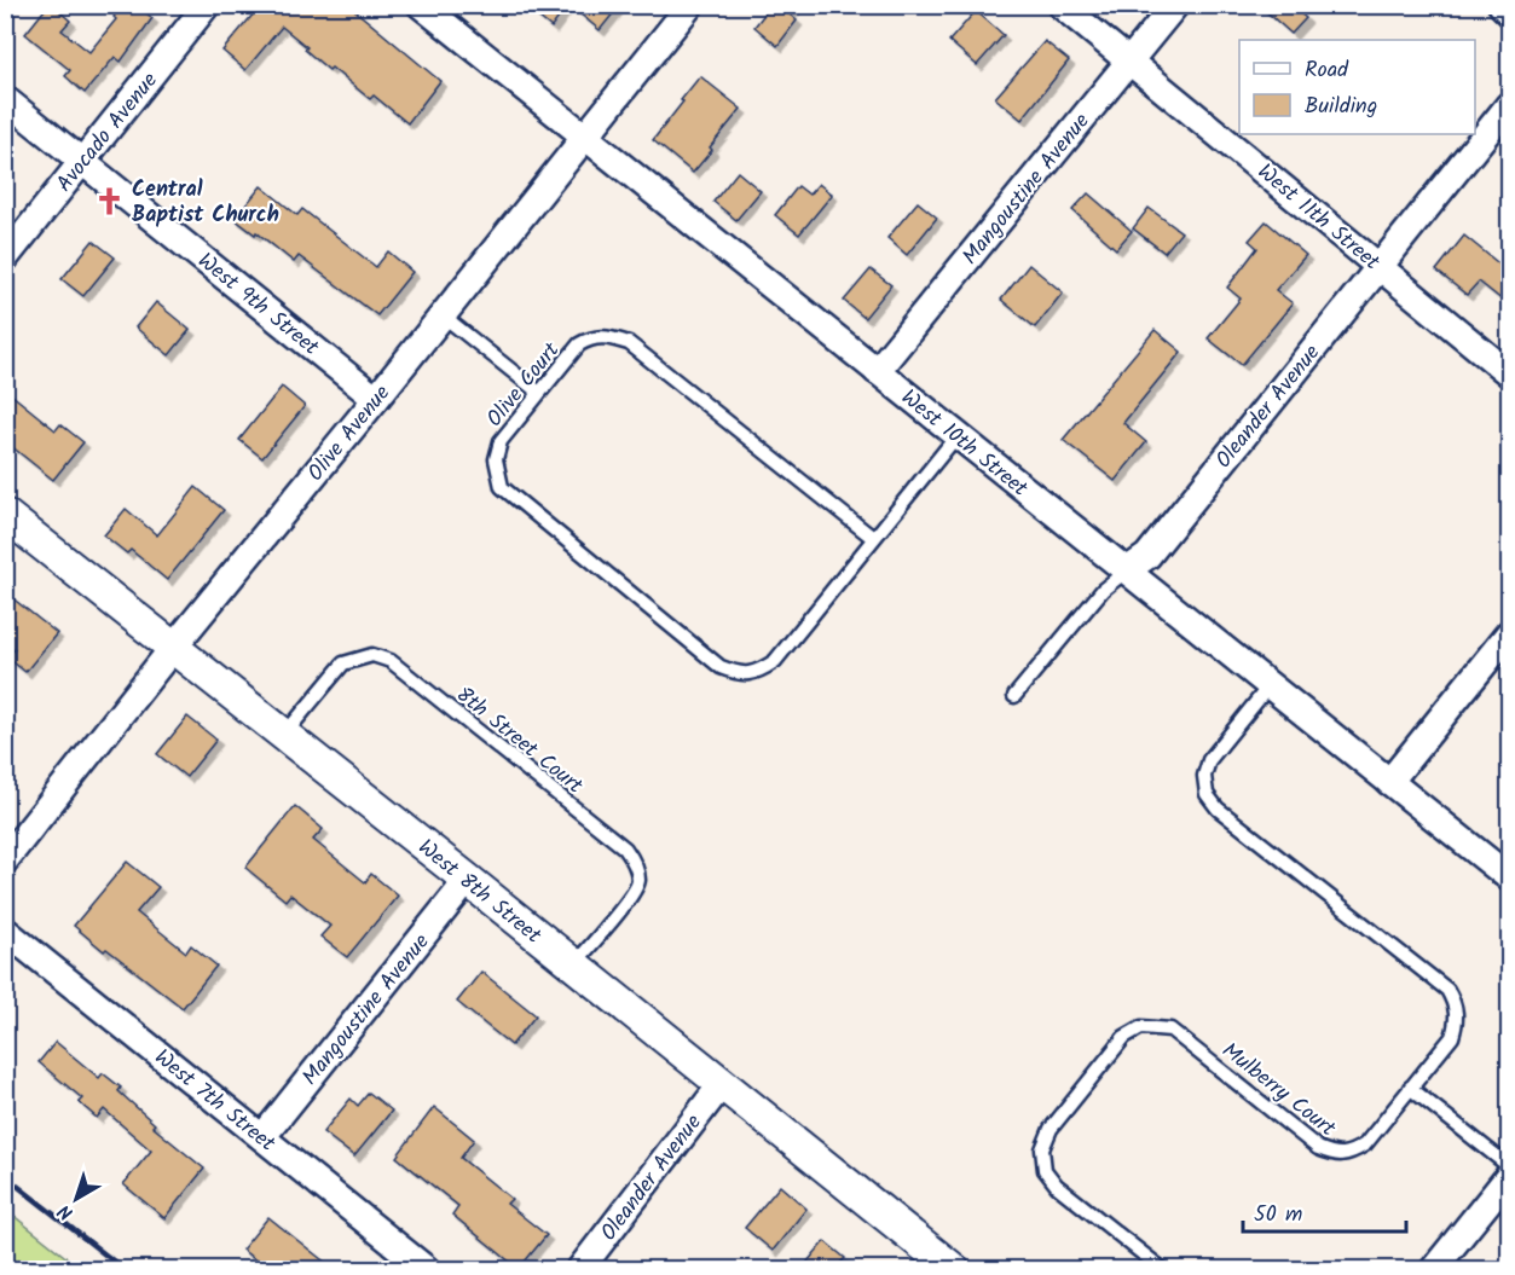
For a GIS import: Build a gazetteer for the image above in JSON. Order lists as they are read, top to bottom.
{
  "streets": {
    "street": [
      "Avocado Avenue",
      "Mangoustine Avenue",
      "West 11th Street",
      "West 9th Street",
      "Oleander Avenue",
      "Olive Avenue",
      "West 10th Street",
      "West 8th Street",
      "West 7th Street"
    ],
    "lane": ["Olive Court", "8th Street Court", "Mulberry Court"]
  },
  "crossings": [
    ["Avocado Avenue", "West 9th Street"],
    ["Mangoustine Avenue", "West 11th Street"],
    ["Mangoustine Avenue", "West 10th Street"],
    ["Mangoustine Avenue", "West 8th Street"],
    ["Mangoustine Avenue", "West 7th Street"],
    ["West 11th Street", "Oleander Avenue"],
    ["West 9th Street", "Olive Avenue"],
    ["Olive Court", "West 10th Street"],
    ["Oleander Avenue", "West 10th Street"],
    ["Oleander Avenue", "West 8th Street"],
    ["Olive Avenue", "West 10th Street"],
    ["Olive Avenue", "West 8th Street"],
    ["West 10th Street", "Mulberry Court"],
    ["8th Street Court", "West 8th Street"]
  ],
  "places": {
    "church": ["Central Baptist Church"]
  },
  "legend": ["Road", "Building"],
  "scale_bar": "50 m",
  "north": "bottom left"
}
